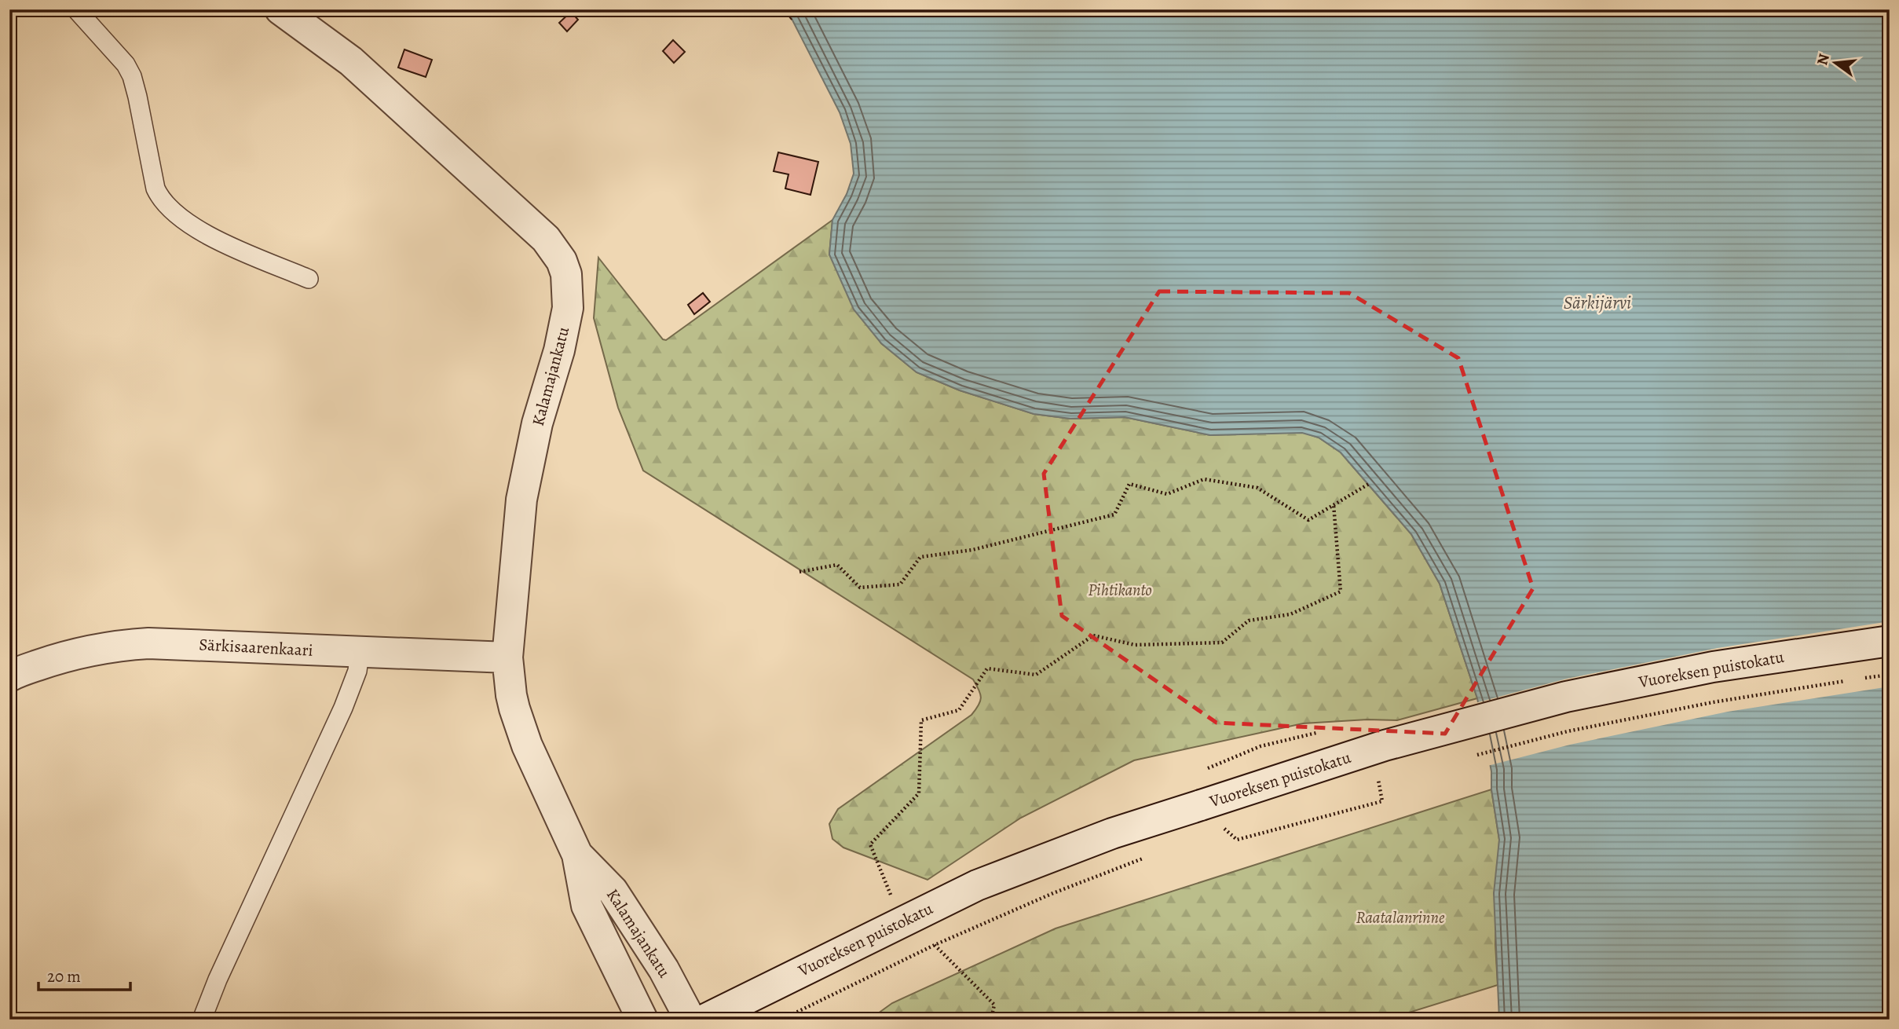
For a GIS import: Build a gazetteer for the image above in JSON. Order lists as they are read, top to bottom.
{
  "streets": {
    "street": ["Kalamajankatu", "Särkisaarenkaari", "Vuoreksen puistokatu"]
  },
  "crossings": [
    ["Kalamajankatu", "Särkisaarenkaari"]
  ],
  "water": ["Särkijärvi"],
  "parks": ["Pihtikanto", "Raatalanrinne"],
  "scale_bar": "20 m",
  "north": "left"
}
